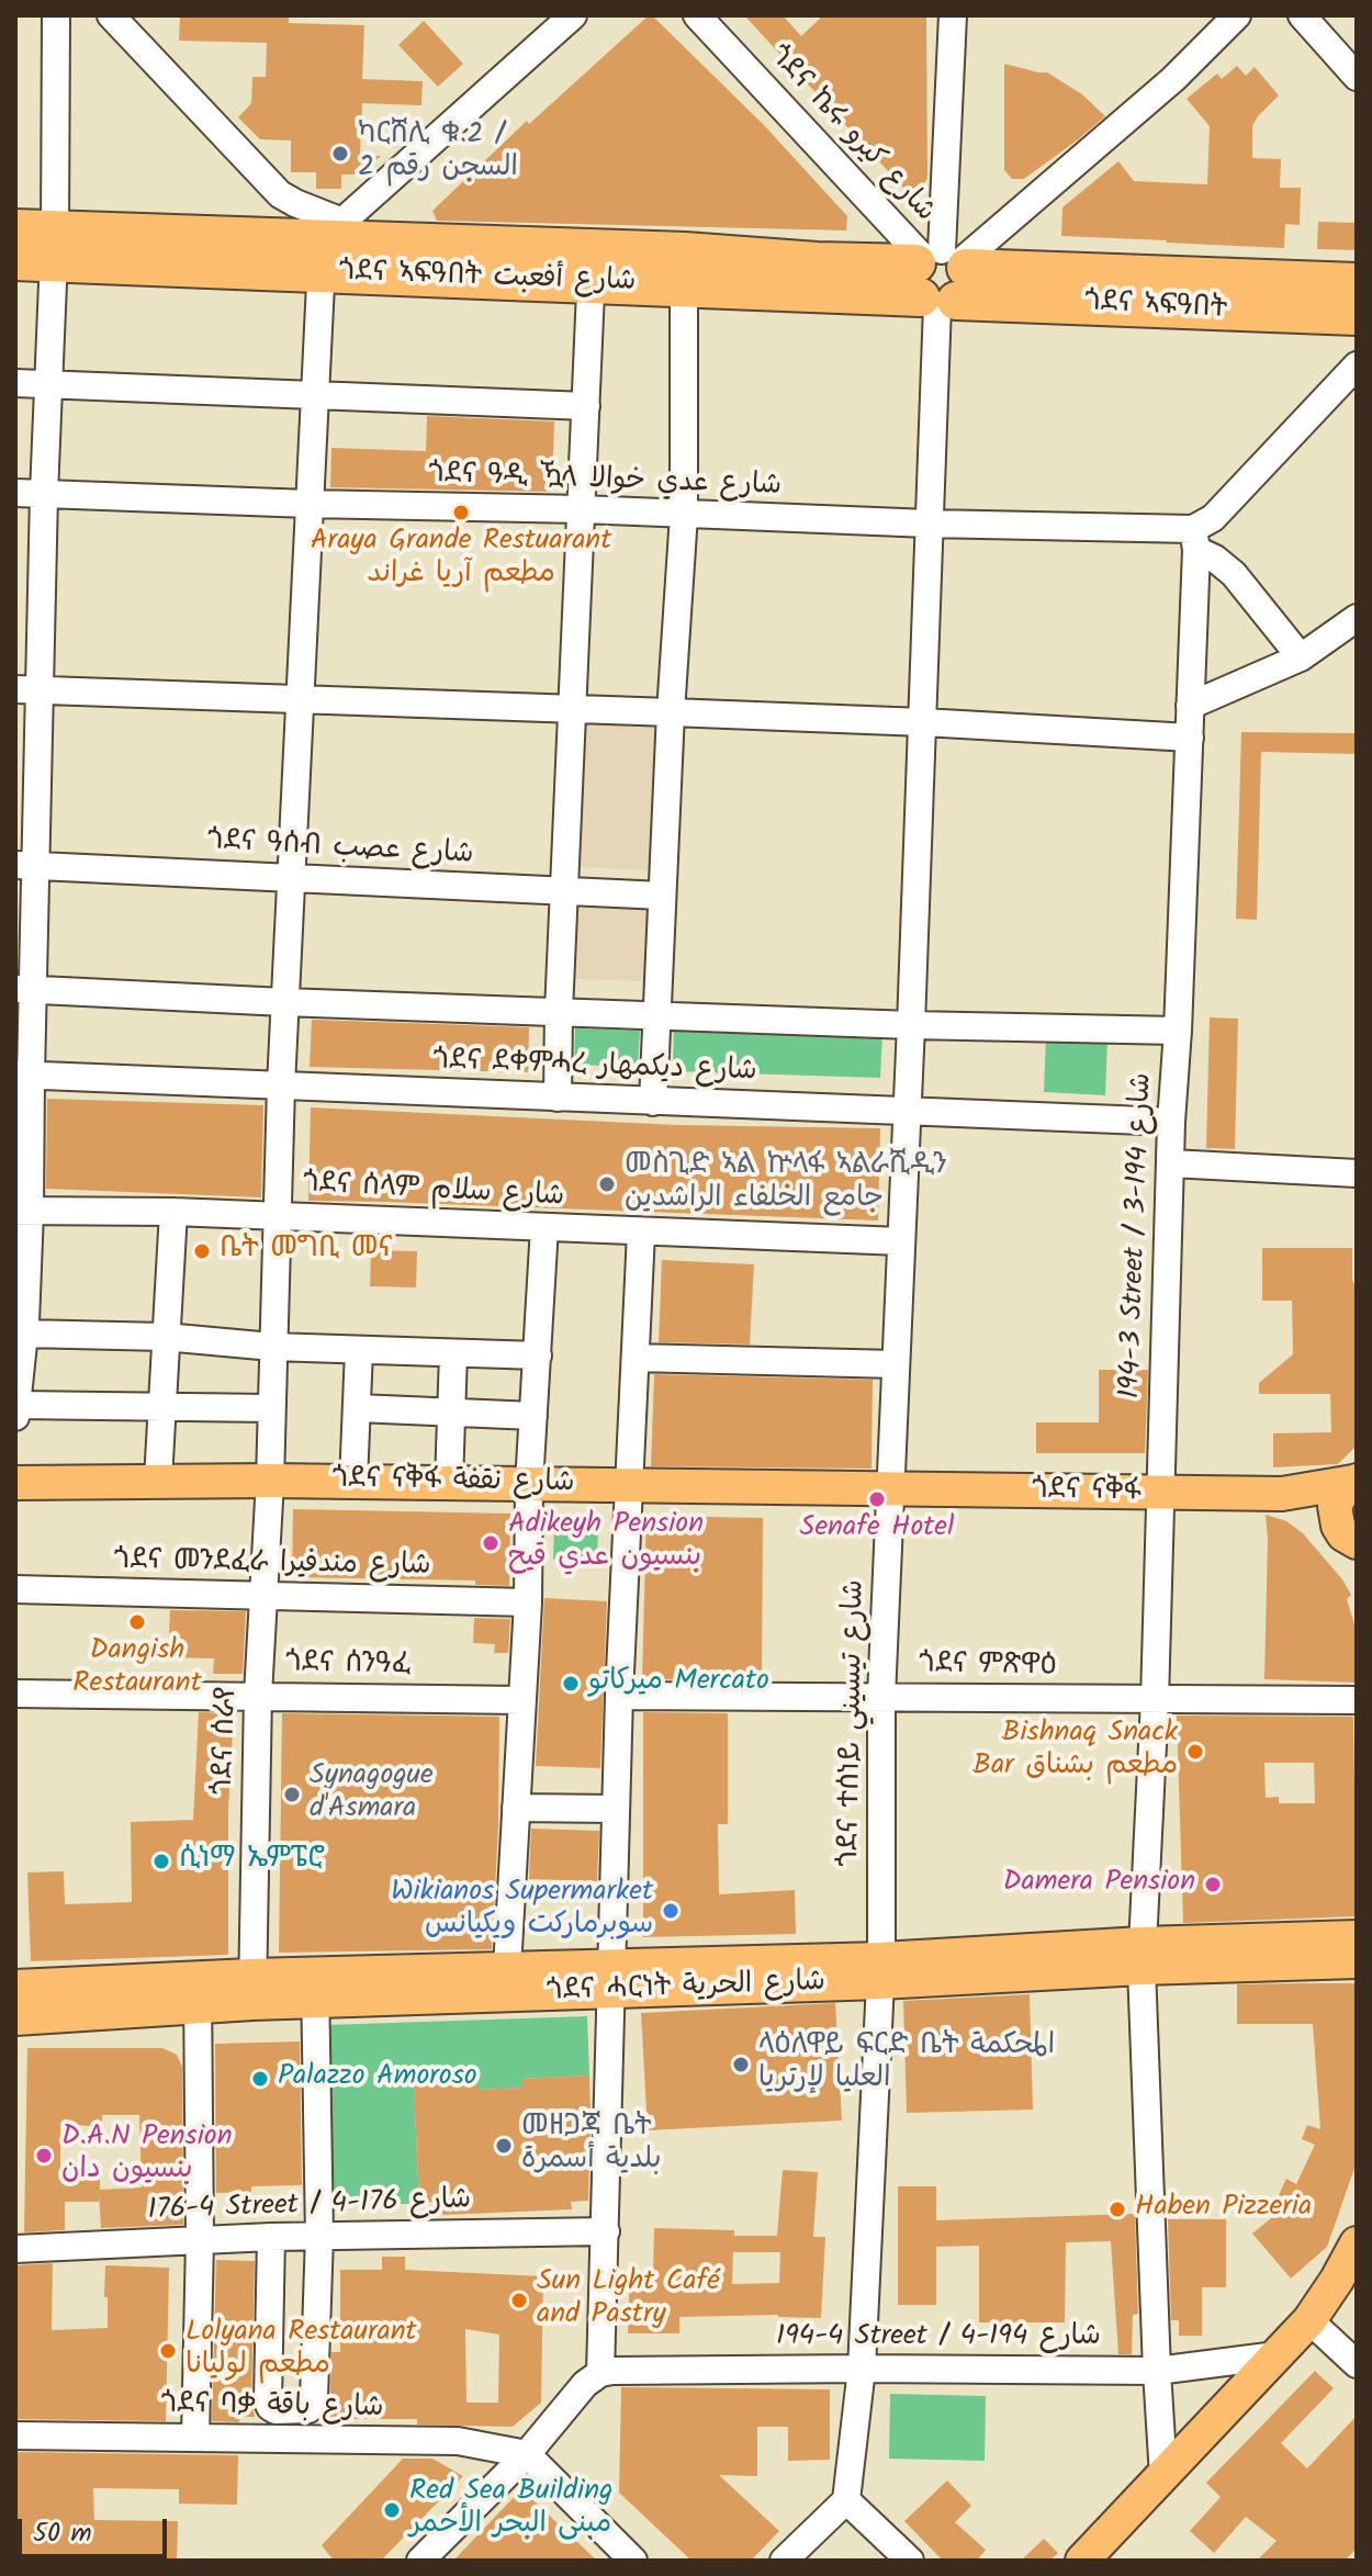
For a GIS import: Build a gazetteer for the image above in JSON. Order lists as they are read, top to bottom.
{
  "streets": {
    "highway": ["ጎደና ኣፍዓበት"],
    "main road": ["ጎደና ናቅፋ شارع نقفة", "ጎደና ናቅፋ", "ጎደና ሓርነት شارع الحرية"],
    "street": [
      "ጎደና ኬሩ شارع كيرو",
      "ጎደና ዓዲ ዃላ شارع عدي خوالا",
      "ጎደና ዓሰብ شارع عصب",
      "ጎደና ደቀምሓረ شارع ديكمهار",
      "ጎደና ሰላም شارع سلام",
      "194-3 Street / شارع 194-3",
      "ጎደና መንደፈራ شارع مندفيرا",
      "ጎደና ሰንዓፈ",
      "ጎደና ምጽዋዕ",
      "ጎደና ተሰነይ شارع تيسيني",
      "ጎደና ሰራየ",
      "176-4 Street / شارع 176-4",
      "194-4 Street / شارع 194-4",
      "ጎደና ባቃ شارع باقة"
    ]
  },
  "crossings": [
    ["ጎደና ኬሩ شارع كيرو", "ጎደና ኣፍዓበት"],
    ["ጎደና ኬሩ شارع كيرو", "ጎደና ተሰነይ شارع تيسيني"],
    ["ጎደና ኣፍዓበት", "ጎደና ተሰነይ شارع تيسيني"],
    ["ጎደና ኣፍዓበት", "ጎደና ሰራየ"],
    ["ጎደና ዓዲ ዃላ شارع عدي خوالا", "194-3 Street / شارع 194-3"],
    ["ጎደና ዓዲ ዃላ شارع عدي خوالا", "ጎደና ተሰነይ شارع تيسيني"],
    ["ጎደና ዓዲ ዃላ شارع عدي خوالا", "ጎደና ሰራየ"],
    ["ጎደና ዓሰብ شارع عصب", "ጎደና ሰራየ"],
    ["ጎደና ደቀምሓረ شارع ديكمهار", "194-3 Street / شارع 194-3"],
    ["ጎደና ደቀምሓረ شارع ديكمهار", "ጎደና ተሰነይ شارع تيسيني"],
    ["ጎደና ደቀምሓረ شارع ديكمهار", "ጎደና ሰራየ"],
    ["ጎደና ሰላም شارع سلام", "ጎደና ተሰነይ شارع تيسيني"],
    ["ጎደና ሰላም شارع سلام", "ጎደና ሰራየ"],
    ["194-3 Street / شارع 194-3", "ጎደና ናቅፋ"],
    ["194-3 Street / شارع 194-3", "ጎደና ምጽዋዕ"],
    ["194-3 Street / شارع 194-3", "ጎደና ሓርነት شارع الحرية"],
    ["194-3 Street / شارع 194-3", "194-4 Street / شارع 194-4"],
    ["ጎደና ናቅፋ شارع نقفة", "ጎደና ናቅፋ"],
    ["ጎደና ናቅፋ شارع نقفة", "ጎደና ተሰነይ شارع تيسيني"],
    ["ጎደና ናቅፋ شارع نقفة", "ጎደና ሰራየ"],
    ["ጎደና ናቅፋ", "ጎደና ተሰነይ شارع تيسيني"],
    ["ጎደና መንደፈራ شارع مندفيرا", "ጎደና ሰራየ"],
    ["ጎደና ሰንዓፈ", "ጎደና ሰራየ"],
    ["ጎደና ምጽዋዕ", "ጎደና ተሰነይ شارع تيسيني"],
    ["ጎደና ተሰነይ شارع تيسيني", "ጎደና ሓርነት شارع الحرية"],
    ["ጎደና ተሰነይ شارع تيسيني", "194-4 Street / شارع 194-4"],
    ["ጎደና ሰራየ", "ጎደና ሓርነት شارع الحرية"]
  ],
  "places": [
    "ካርሸሊ ቁ.2 / السجن رقم 2",
    "Araya Grande Restuarant مطعم آريا غراند",
    "መስጊድ ኣል ኵላፋ ኣልራሺዲን جامع الخلفاء الراشدين",
    "ቤት መግቢ መና",
    "Senafe Hotel",
    "Adikeyh Pension بنسيون عدي قيح",
    "Dangish Restaurant",
    "ميركاتو Mercato",
    "Bishnaq Snack Bar مطعم بشناق",
    "Synagogue d'Asmara",
    "ሲነማ ኤምፔሮ",
    "Damera Pension",
    "Wikianos Supermarket سوبرماركت ويكيانس",
    "ላዕለዋይ ፍርድ ቤት المحكمة العليا لإرتريا",
    "Palazzo Amoroso",
    "መዘጋጃ ቤት بلدية أسمرة",
    "D.A.N Pension بنسيون دان",
    "Haben Pizzeria",
    "Sun Light Café and Pastry",
    "Lolyana Restaurant مطعم لوليانا",
    "Red Sea Building مبنى البحر الأحمر"
  ],
  "scale_bar": "50 m"
}
